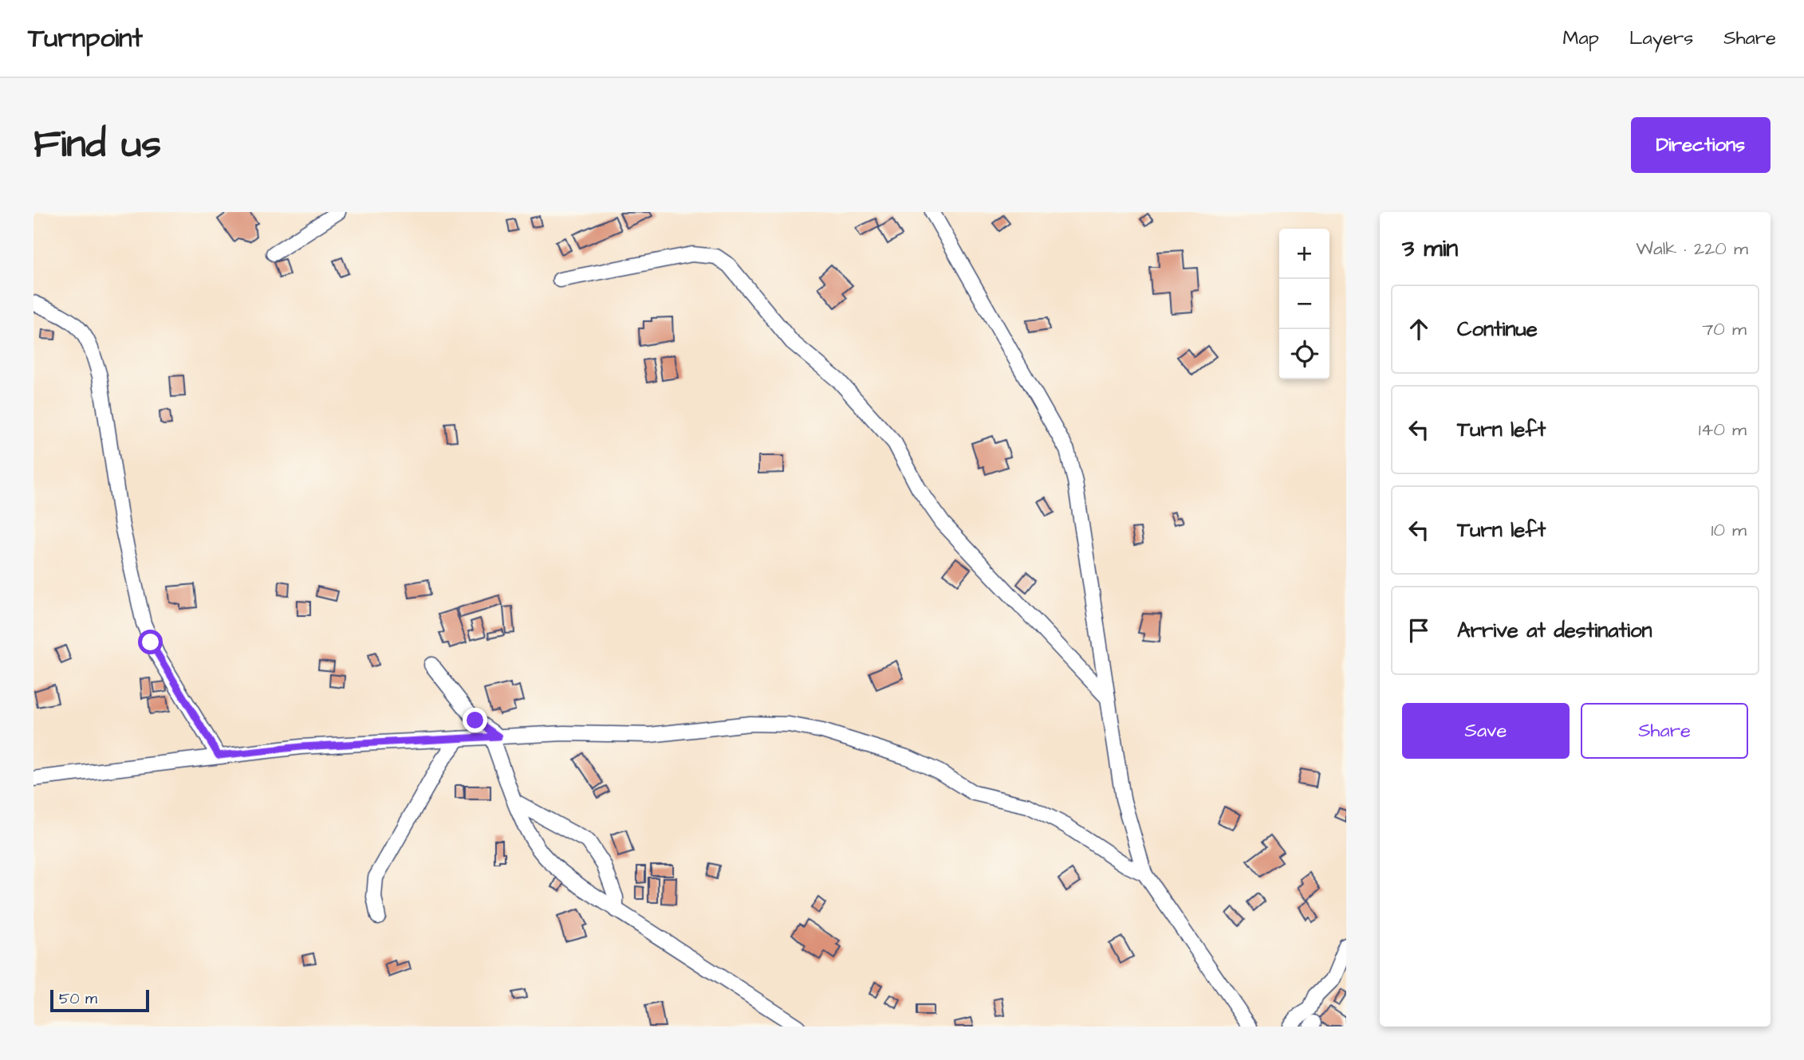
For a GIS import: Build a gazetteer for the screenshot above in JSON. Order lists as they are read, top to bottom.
{
  "scale_bar": "50 m",
  "page": {
    "header": "Turnpoint",
    "nav": ["Map", "Layers", "Share"],
    "buttons": [
      "Directions",
      ["Save", "Share"]
    ],
    "title": "Find us",
    "heading": ["3 min", "Walk · 220 m"],
    "map_buttons": ["+", "−"],
    "list": [
      ["Continue", "70 m"],
      ["Turn left", "140 m"],
      ["Turn left", "10 m"],
      "Arrive at destination"
    ],
    "scale": "50 m"
  }
}
